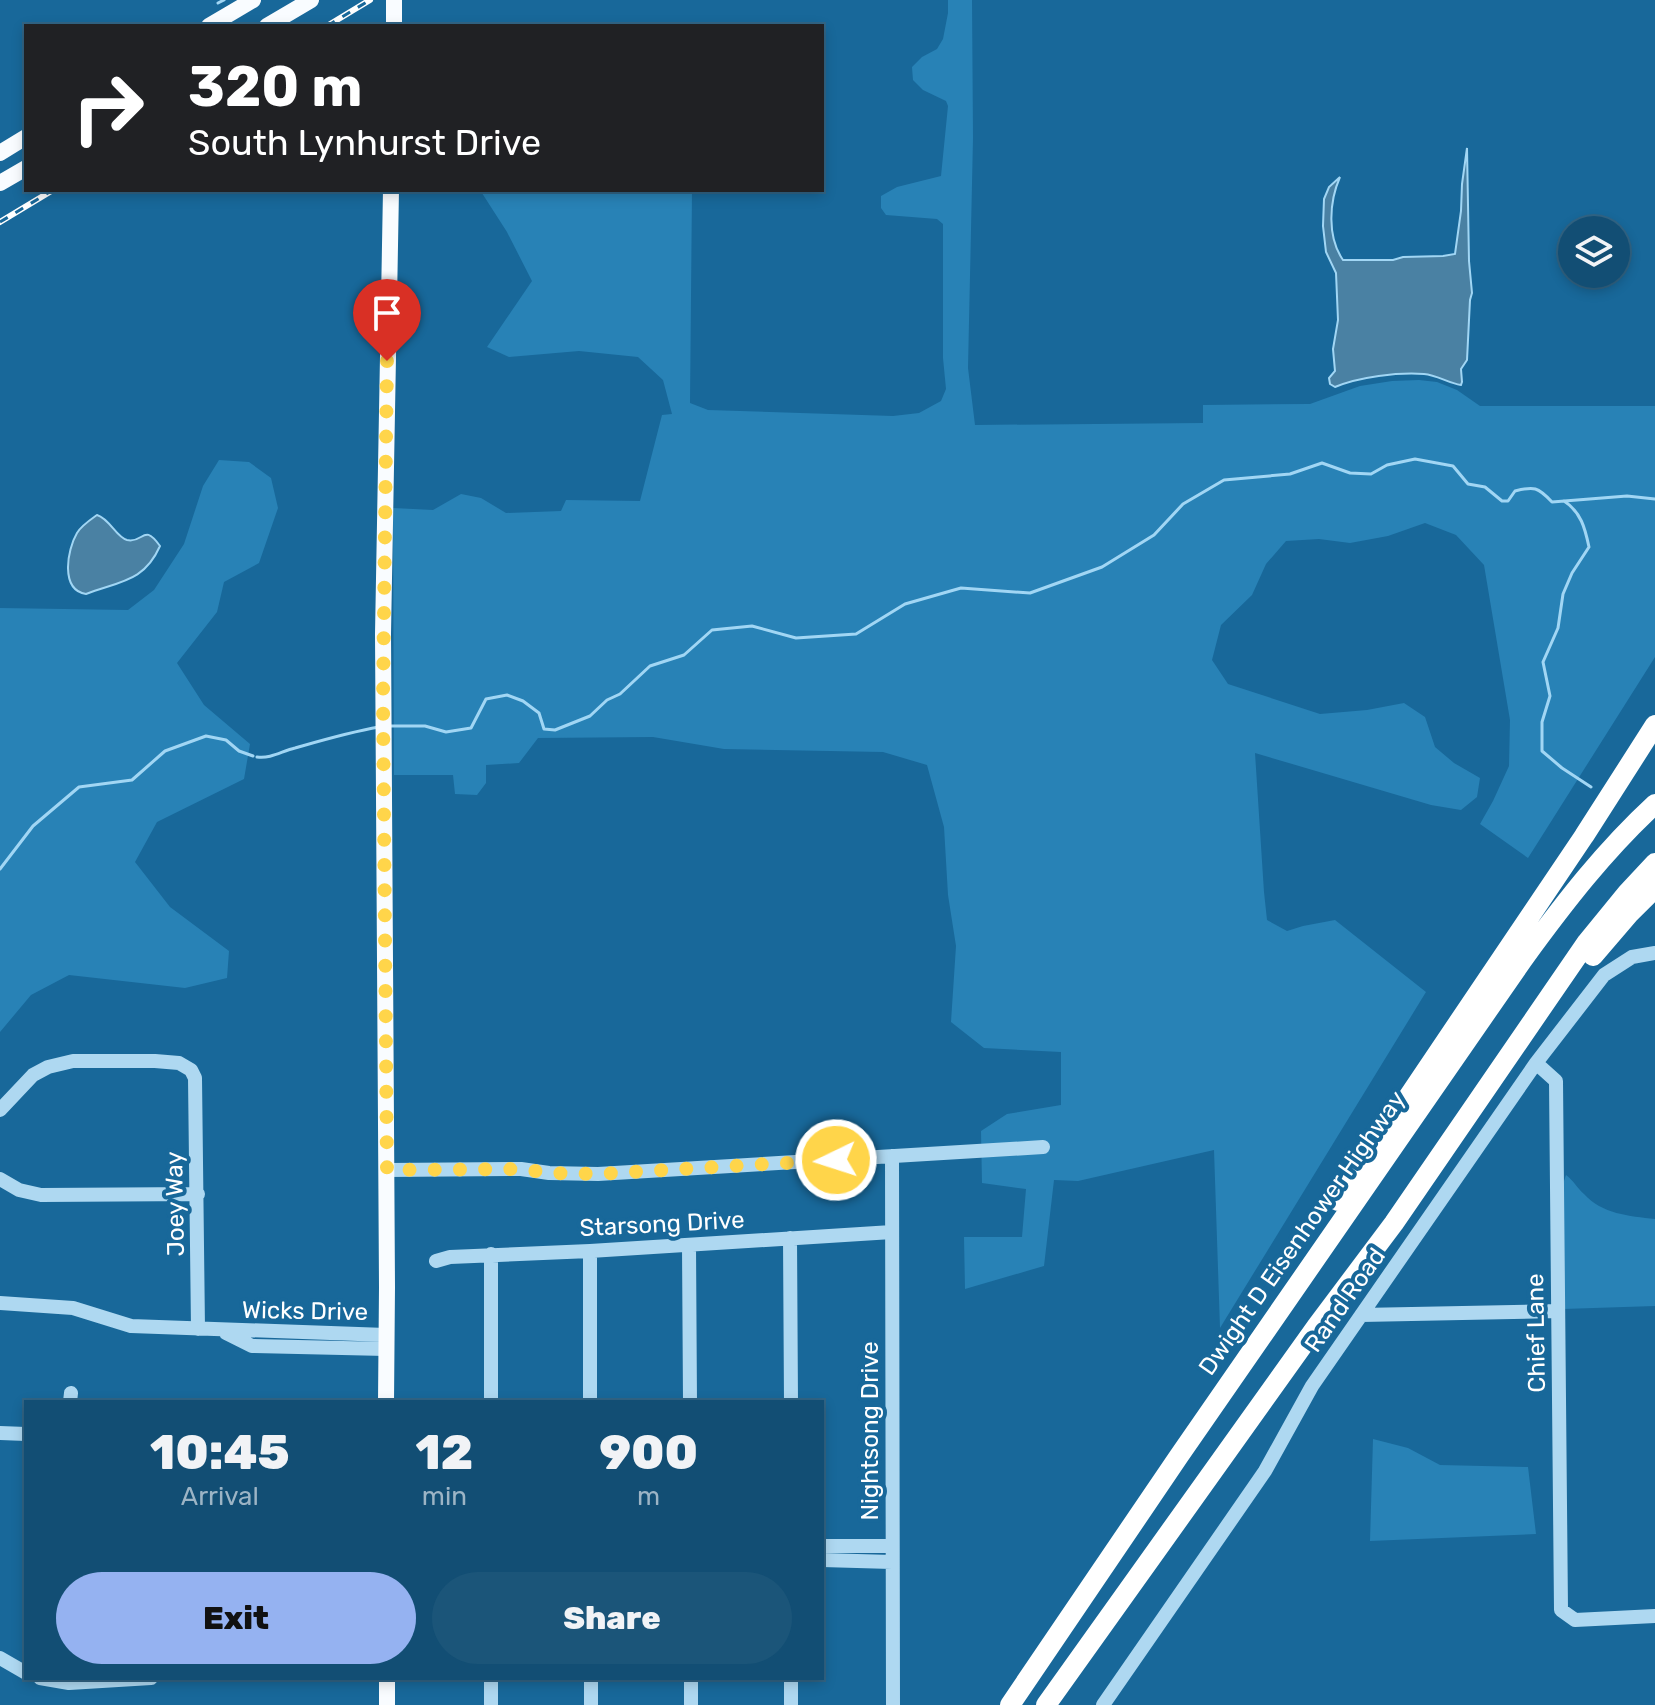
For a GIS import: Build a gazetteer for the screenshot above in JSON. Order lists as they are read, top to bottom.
{
  "streets": {
    "highway": ["Dwight D Eisenhower Highway"],
    "street": [
      "Joey Way",
      "Starsong Drive",
      "Rand Road",
      "Wicks Drive",
      "Chief Lane",
      "Nightsong Drive"
    ]
  },
  "crossings": [
    ["Joey Way", "Wicks Drive"],
    ["Starsong Drive", "Nightsong Drive"],
    ["Rand Road", "Chief Lane"]
  ],
  "page": {
    "turn": ["320 m", "South Lynhurst Drive"],
    "eta": [
      "10:45",
      "Arrival",
      "12",
      "min",
      "900",
      "m"
    ],
    "buttons": ["Exit", "Share"]
  }
}
